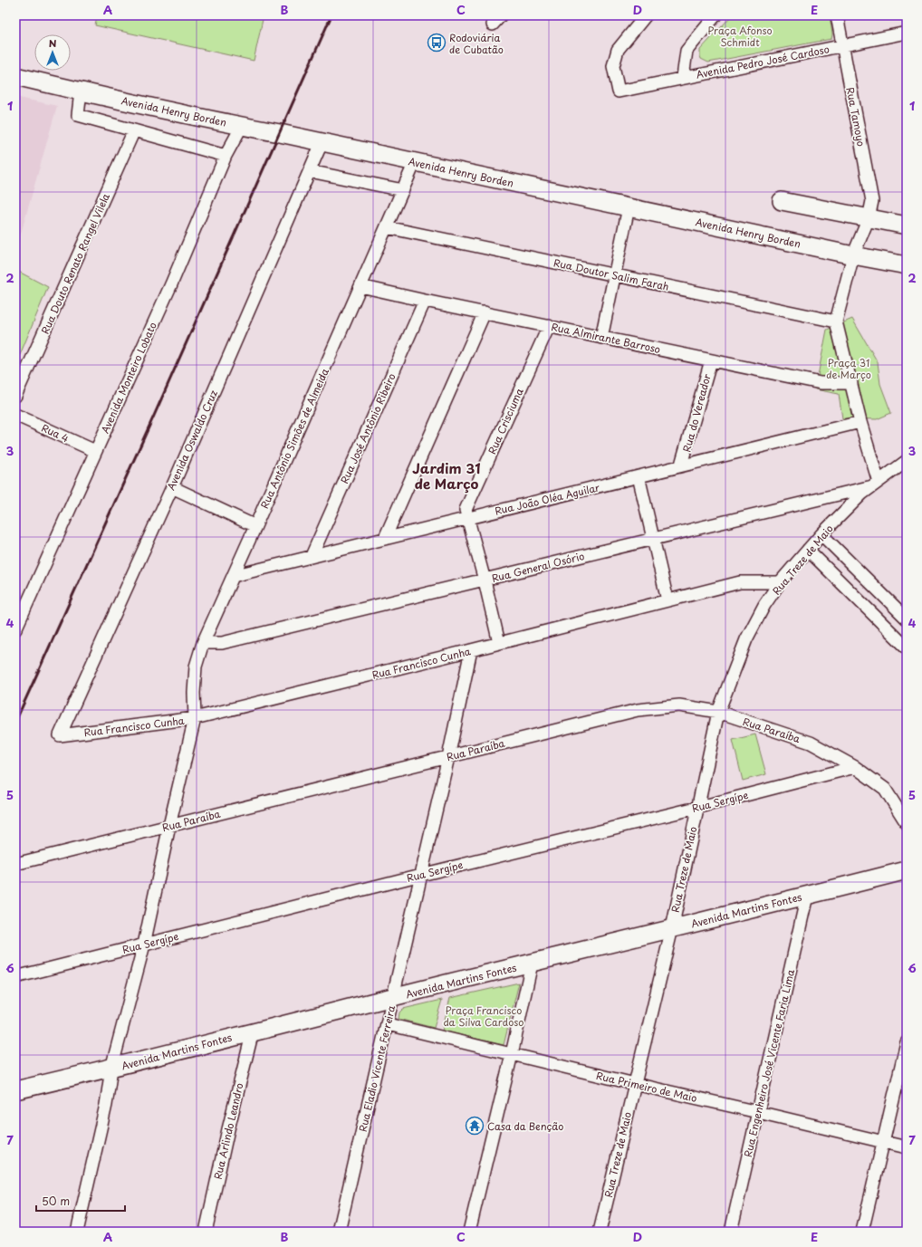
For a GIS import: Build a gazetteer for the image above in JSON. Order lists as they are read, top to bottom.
{
  "streets": {
    "street": [
      "Avenida Pedro José Cardoso",
      "Avenida Henry Borden",
      "Rua Tamoyo",
      "Rua Douto Renato Rangel Vilela",
      "Rua Doutor Salim Farah",
      "Rua Almirante Barroso",
      "Avenida Monteiro Lobato",
      "Rua do Vereador",
      "Rua Crisciuma",
      "Rua José Antônio Ribeiro",
      "Rua 4",
      "Rua Antônio Simões de Almeida",
      "Avenida Oswaldo Cruz",
      "Rua João Oléa Aguilar",
      "Rua Treze de Maio",
      "Rua General Osório",
      "Rua Francisco Cunha",
      "Rua Paraíba",
      "Rua Sergípe",
      "Avenida Martins Fontes",
      "Rua Engenheiro José Vicente Faria Lima",
      "Rua Eladio Vicente Ferreira",
      "Rua Primeiro de Maio",
      "Rua Arlindo Leandro"
    ]
  },
  "crossings": [
    ["Avenida Pedro José Cardoso", "Rua Tamoyo"],
    ["Avenida Henry Borden", "Rua Tamoyo"],
    ["Avenida Henry Borden", "Avenida Monteiro Lobato"],
    ["Avenida Henry Borden", "Rua Antônio Simões de Almeida"],
    ["Avenida Henry Borden", "Avenida Oswaldo Cruz"],
    ["Rua Tamoyo", "Rua Doutor Salim Farah"],
    ["Rua Doutor Salim Farah", "Rua Antônio Simões de Almeida"],
    ["Rua Almirante Barroso", "Rua do Vereador"],
    ["Rua Almirante Barroso", "Rua Crisciuma"],
    ["Rua Almirante Barroso", "Rua José Antônio Ribeiro"],
    ["Rua Almirante Barroso", "Rua Antônio Simões de Almeida"],
    ["Avenida Monteiro Lobato", "Rua 4"],
    ["Rua do Vereador", "Rua João Oléa Aguilar"],
    ["Rua Crisciuma", "Rua João Oléa Aguilar"],
    ["Rua José Antônio Ribeiro", "Rua João Oléa Aguilar"],
    ["Rua Antônio Simões de Almeida", "Rua João Oléa Aguilar"],
    ["Rua Antônio Simões de Almeida", "Rua General Osório"],
    ["Rua Antônio Simões de Almeida", "Rua Francisco Cunha"],
    ["Rua Antônio Simões de Almeida", "Rua Paraíba"],
    ["Rua Antônio Simões de Almeida", "Rua Sergípe"],
    ["Rua Antônio Simões de Almeida", "Avenida Martins Fontes"],
    ["Avenida Oswaldo Cruz", "Rua Francisco Cunha"],
    ["Rua Treze de Maio", "Rua General Osório"],
    ["Rua Treze de Maio", "Rua Francisco Cunha"],
    ["Rua Treze de Maio", "Rua Paraíba"],
    ["Rua Treze de Maio", "Rua Sergípe"],
    ["Rua Treze de Maio", "Avenida Martins Fontes"],
    ["Rua Treze de Maio", "Rua Primeiro de Maio"],
    ["Rua Francisco Cunha", "Rua Eladio Vicente Ferreira"],
    ["Rua Paraíba", "Rua Sergípe"],
    ["Rua Paraíba", "Rua Eladio Vicente Ferreira"],
    ["Rua Sergípe", "Rua Eladio Vicente Ferreira"],
    ["Avenida Martins Fontes", "Rua Engenheiro José Vicente Faria Lima"],
    ["Avenida Martins Fontes", "Rua Eladio Vicente Ferreira"],
    ["Avenida Martins Fontes", "Rua Arlindo Leandro"],
    ["Rua Engenheiro José Vicente Faria Lima", "Rua Primeiro de Maio"],
    ["Rua Eladio Vicente Ferreira", "Rua Primeiro de Maio"]
  ],
  "districts": ["Jardim 31 de Março"],
  "parks": ["Praça Afonso Schmidt", "Praça 31 de Março", "Praça Francisco da Silva Cardoso"],
  "places": {
    "bus stop": ["Rodoviária de Cubatão"],
    "temple": ["Casa da Benção"]
  },
  "scale_bar": "50 m",
  "north": "top",
  "grid": {
    "columns": [
      "A",
      "B",
      "C",
      "D",
      "E"
    ],
    "rows": [
      "1",
      "2",
      "3",
      "4",
      "5",
      "6",
      "7"
    ]
  }
}
